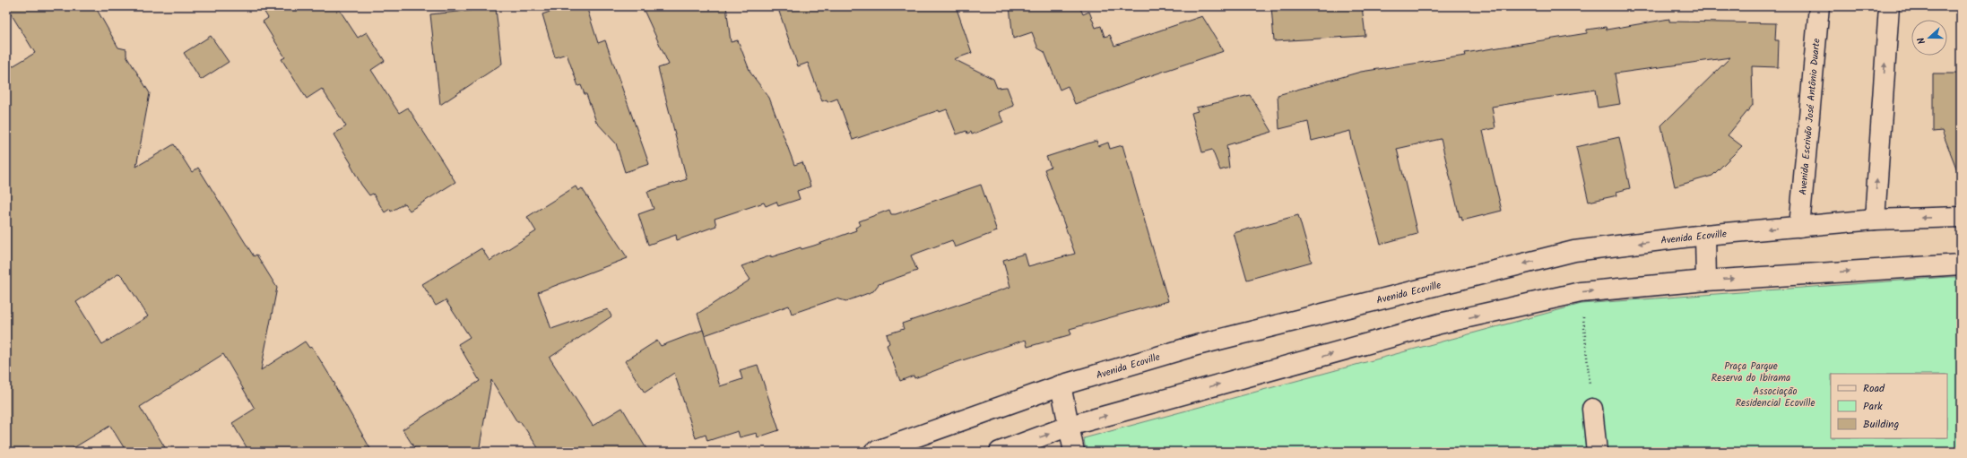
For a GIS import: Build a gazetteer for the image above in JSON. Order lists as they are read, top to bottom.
{
  "streets": {
    "street": ["Avenida Escrivão José Antônio Duarte", "Avenida Ecoville"]
  },
  "crossings": [
    ["Avenida Escrivão José Antônio Duarte", "Avenida Ecoville"]
  ],
  "parks": ["Praça Parque Reserva do Ibirama", "Associação Residencial Ecoville"],
  "legend": ["Road", "Park", "Building"],
  "north": "left"
}
